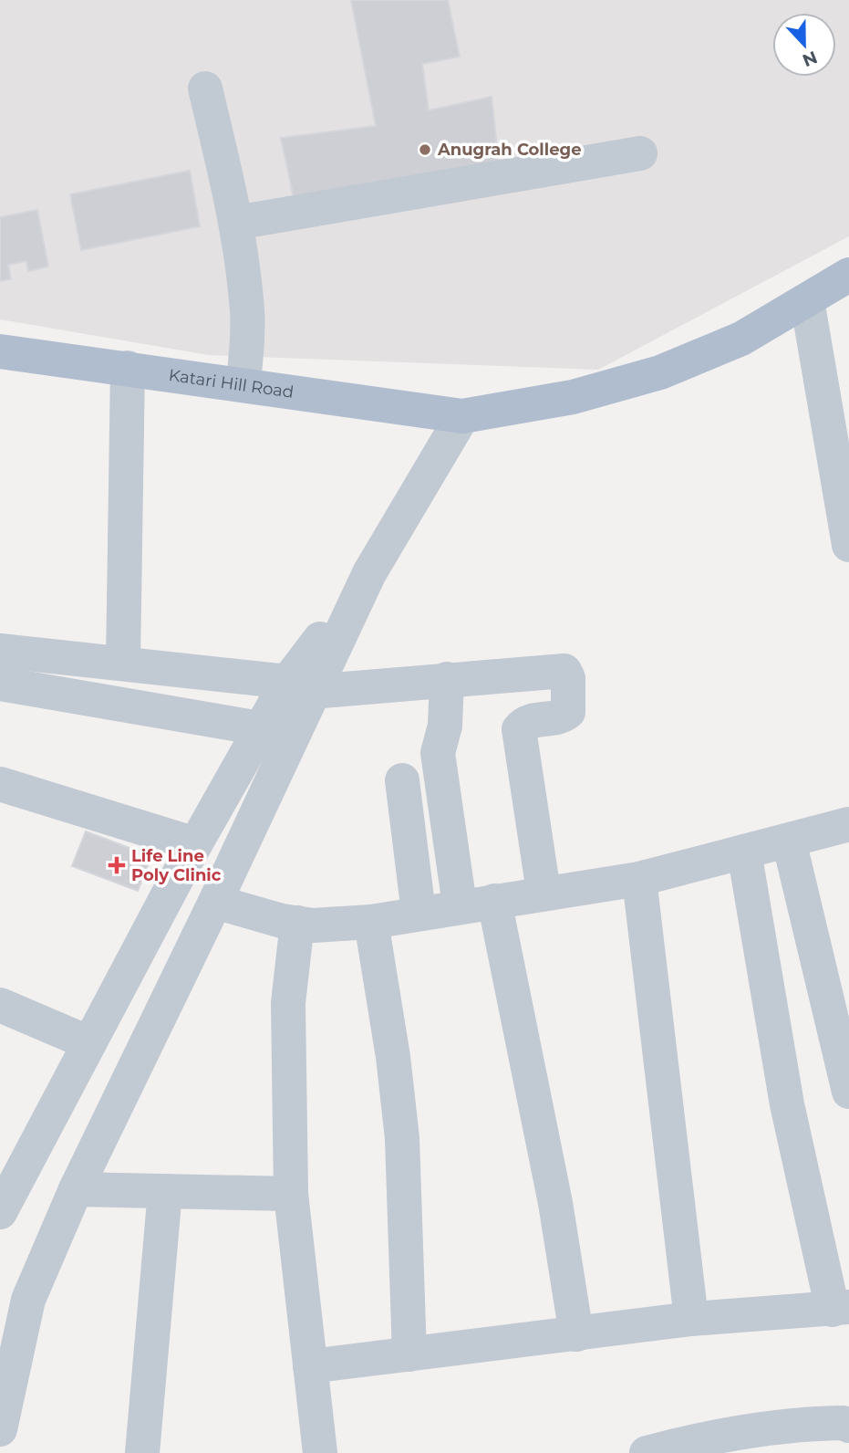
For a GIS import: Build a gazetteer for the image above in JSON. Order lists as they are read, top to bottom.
{
  "streets": {
    "main road": ["Katari Hill Road"]
  },
  "places": {
    "other": ["Anugrah College"],
    "health": ["Life Line Poly Clinic"]
  },
  "north": "bottom"
}
